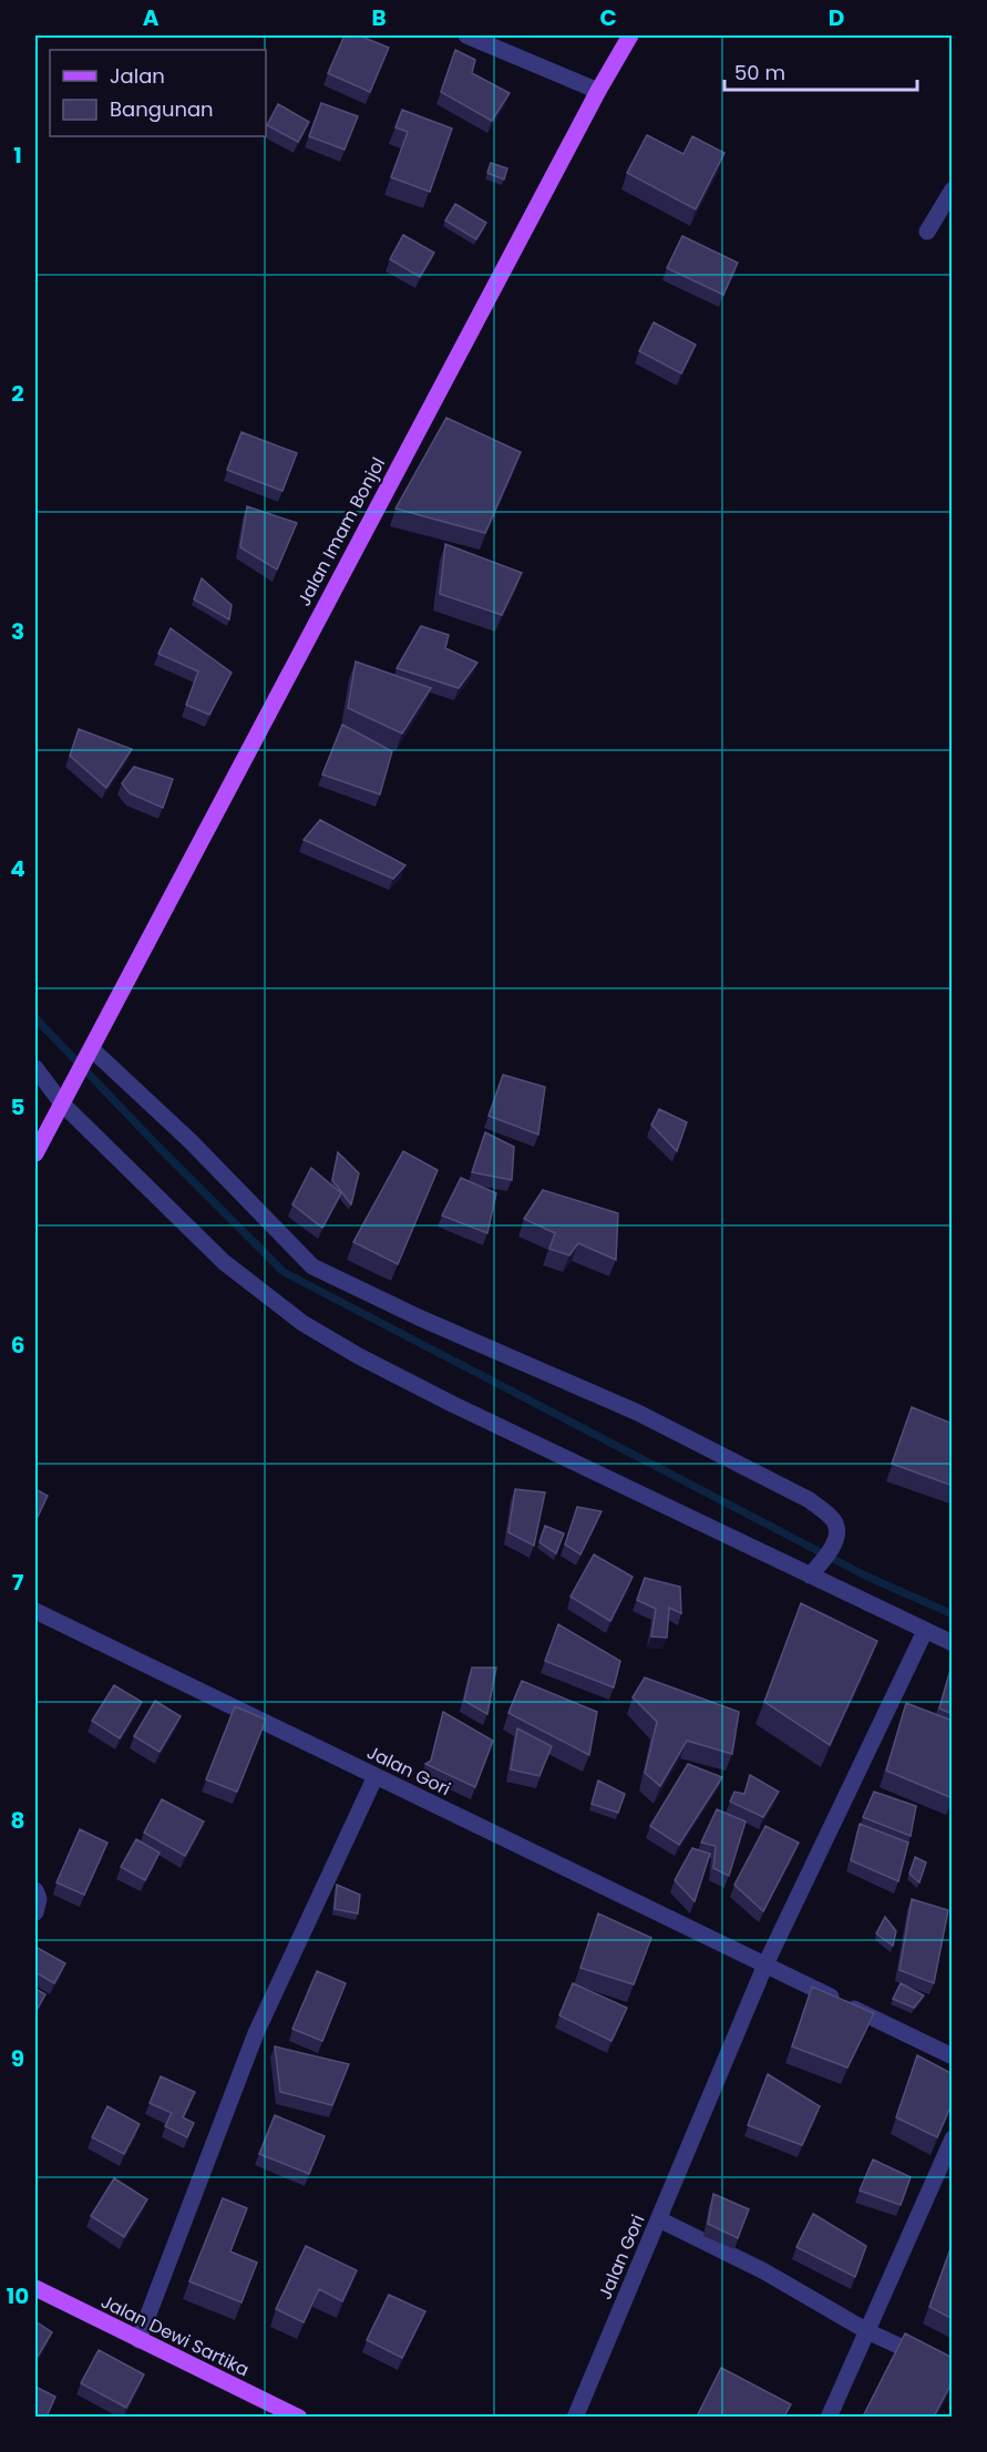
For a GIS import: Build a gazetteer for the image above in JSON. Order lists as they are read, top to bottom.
{
  "streets": {
    "main road": ["Jalan Imam Bonjol", "Jalan Dewi Sartika"],
    "street": ["Jalan Gori"]
  },
  "legend": ["Jalan", "Bangunan"],
  "scale_bar": "50 m",
  "grid": {
    "columns": [
      "A",
      "B",
      "C",
      "D"
    ],
    "rows": [
      "1",
      "2",
      "3",
      "4",
      "5",
      "6",
      "7",
      "8",
      "9",
      "10"
    ]
  }
}
